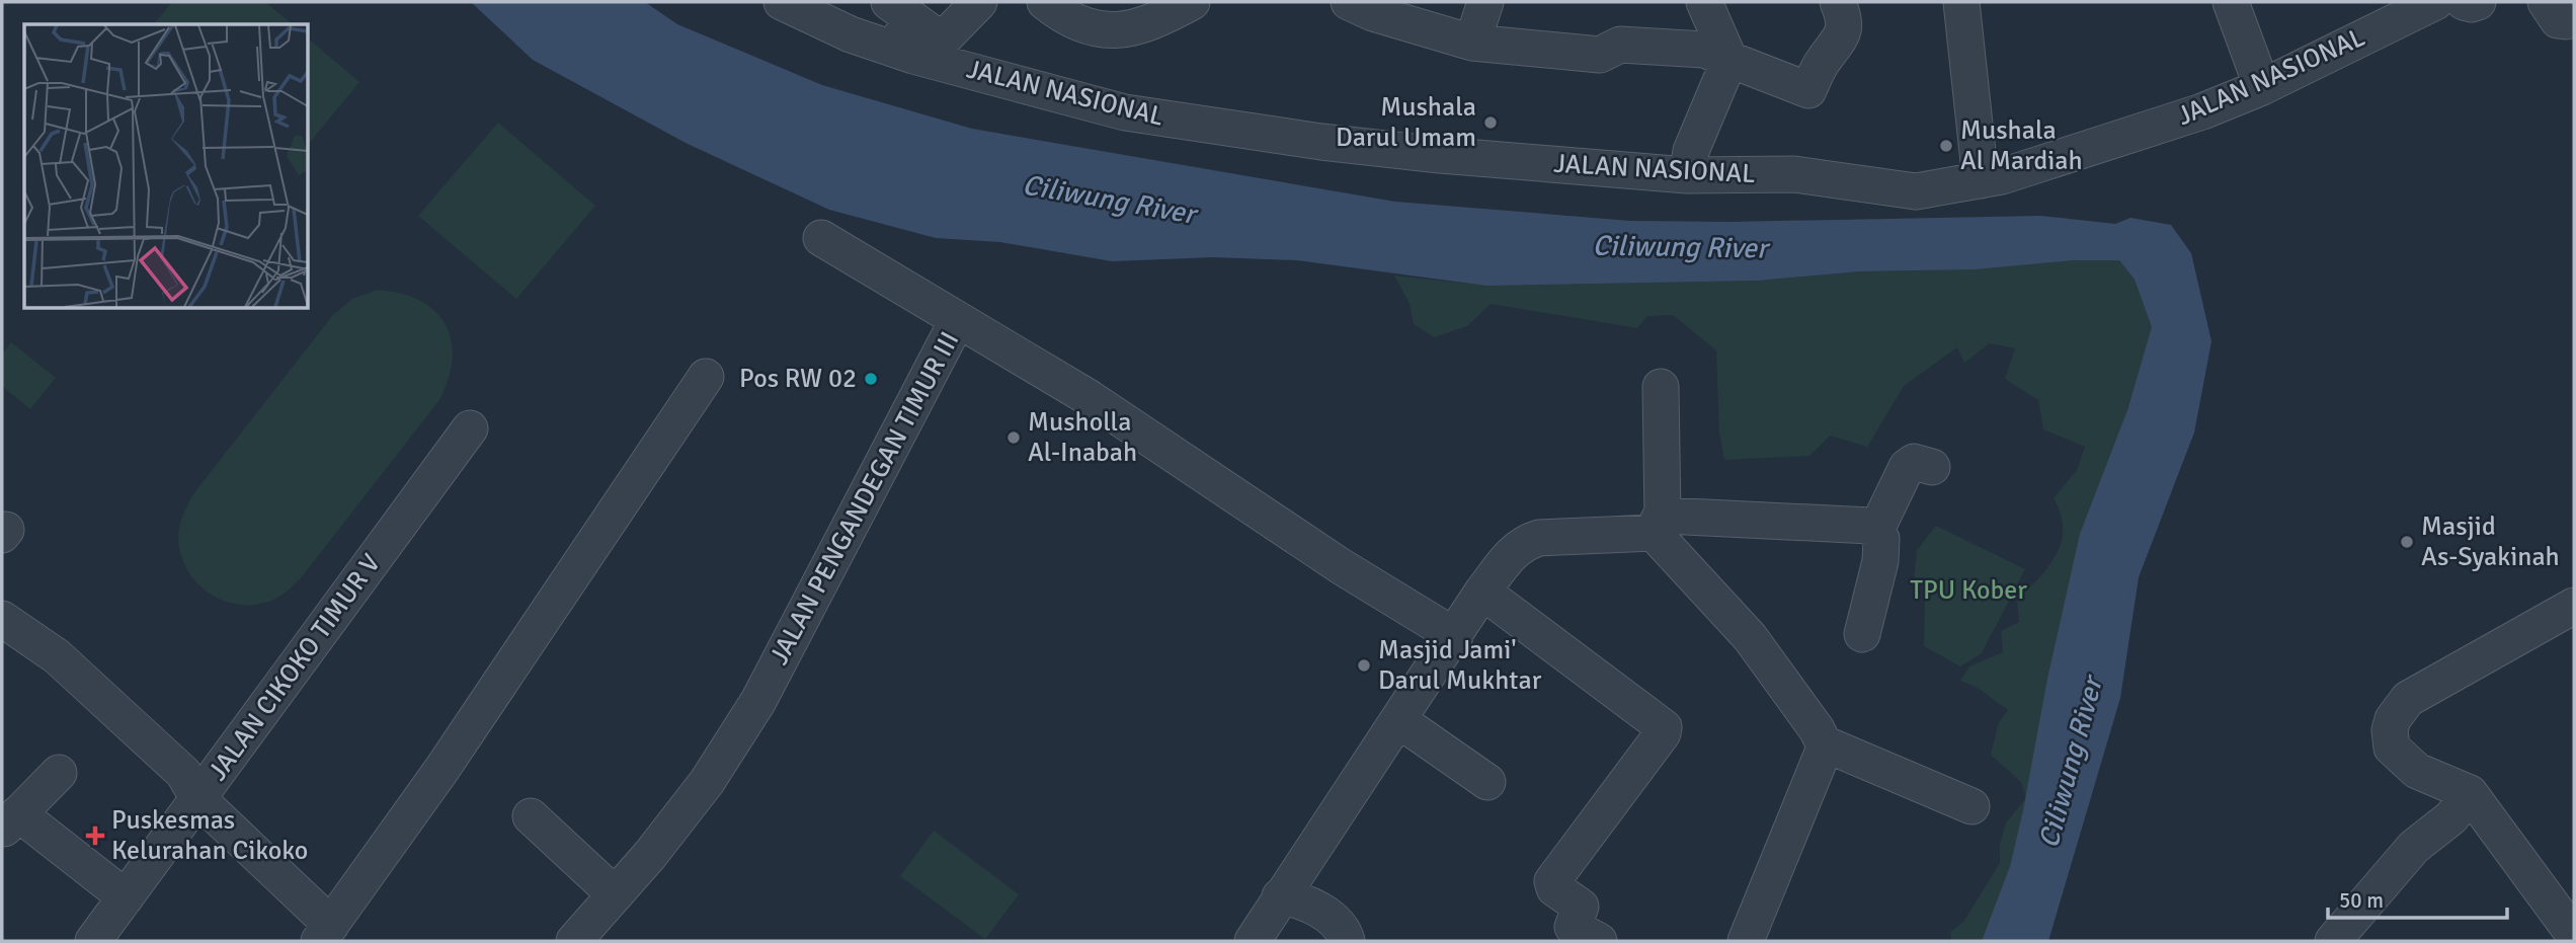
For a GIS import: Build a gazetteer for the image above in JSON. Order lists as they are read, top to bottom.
{
  "streets": {
    "street": ["JALAN NASIONAL", "JALAN PENGANDEGAN TIMUR III", "JALAN CIKOKO TIMUR V"]
  },
  "water": ["Ciliwung River"],
  "parks": ["TPU Kober"],
  "places": {
    "other": [
      "Mushala Darul Umam",
      "Mushala Al Mardiah",
      "Pos RW 02",
      "Musholla Al-Inabah",
      "Masjid As-Syakinah",
      "Masjid Jami' Darul Mukhtar"
    ],
    "health": ["Puskesmas Kelurahan Cikoko"]
  },
  "scale_bar": "50 m"
}
